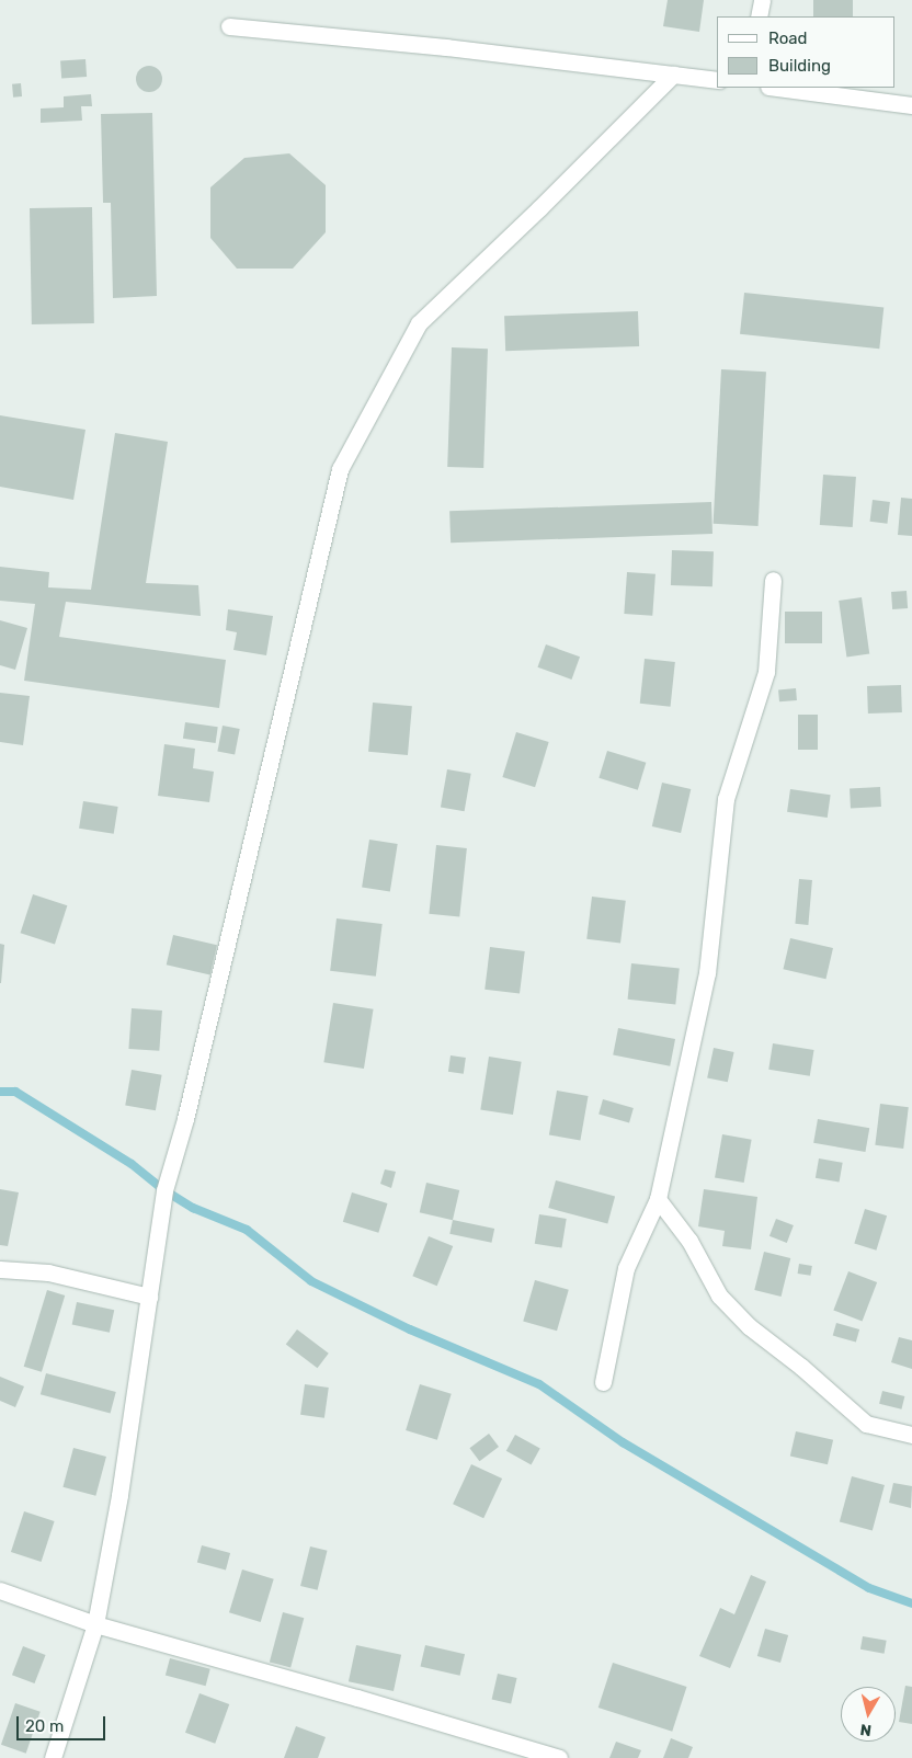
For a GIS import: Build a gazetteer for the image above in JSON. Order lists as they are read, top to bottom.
{
  "legend": ["Road", "Building"],
  "scale_bar": "20 m",
  "north": "bottom"
}
